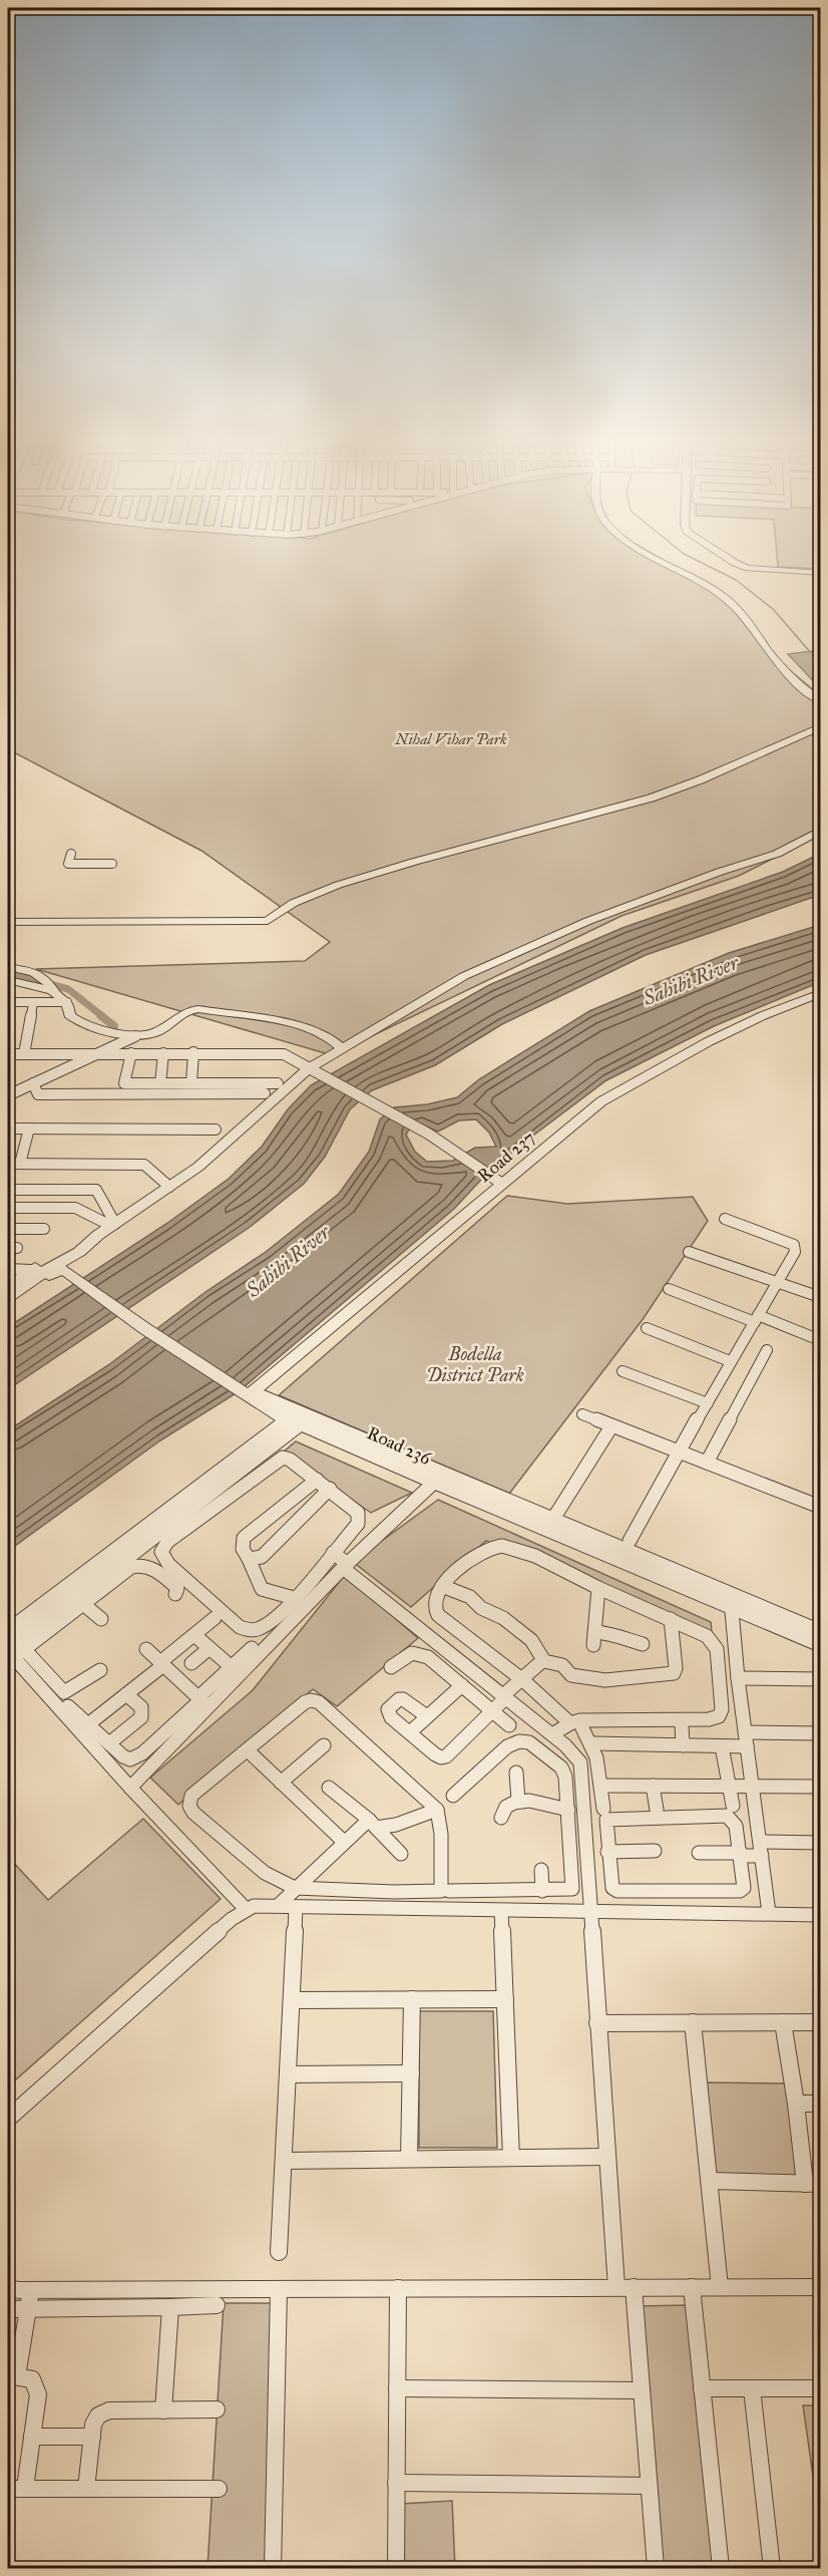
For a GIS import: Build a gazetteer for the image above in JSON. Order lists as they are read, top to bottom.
{
  "streets": {
    "street": ["Road 237", "Road 236"]
  },
  "crossings": [
    ["Road 237", "Road 236"]
  ],
  "water": ["Sahibi River"],
  "parks": ["Nihal Vihar Park", "Bodella District Park"]
}
